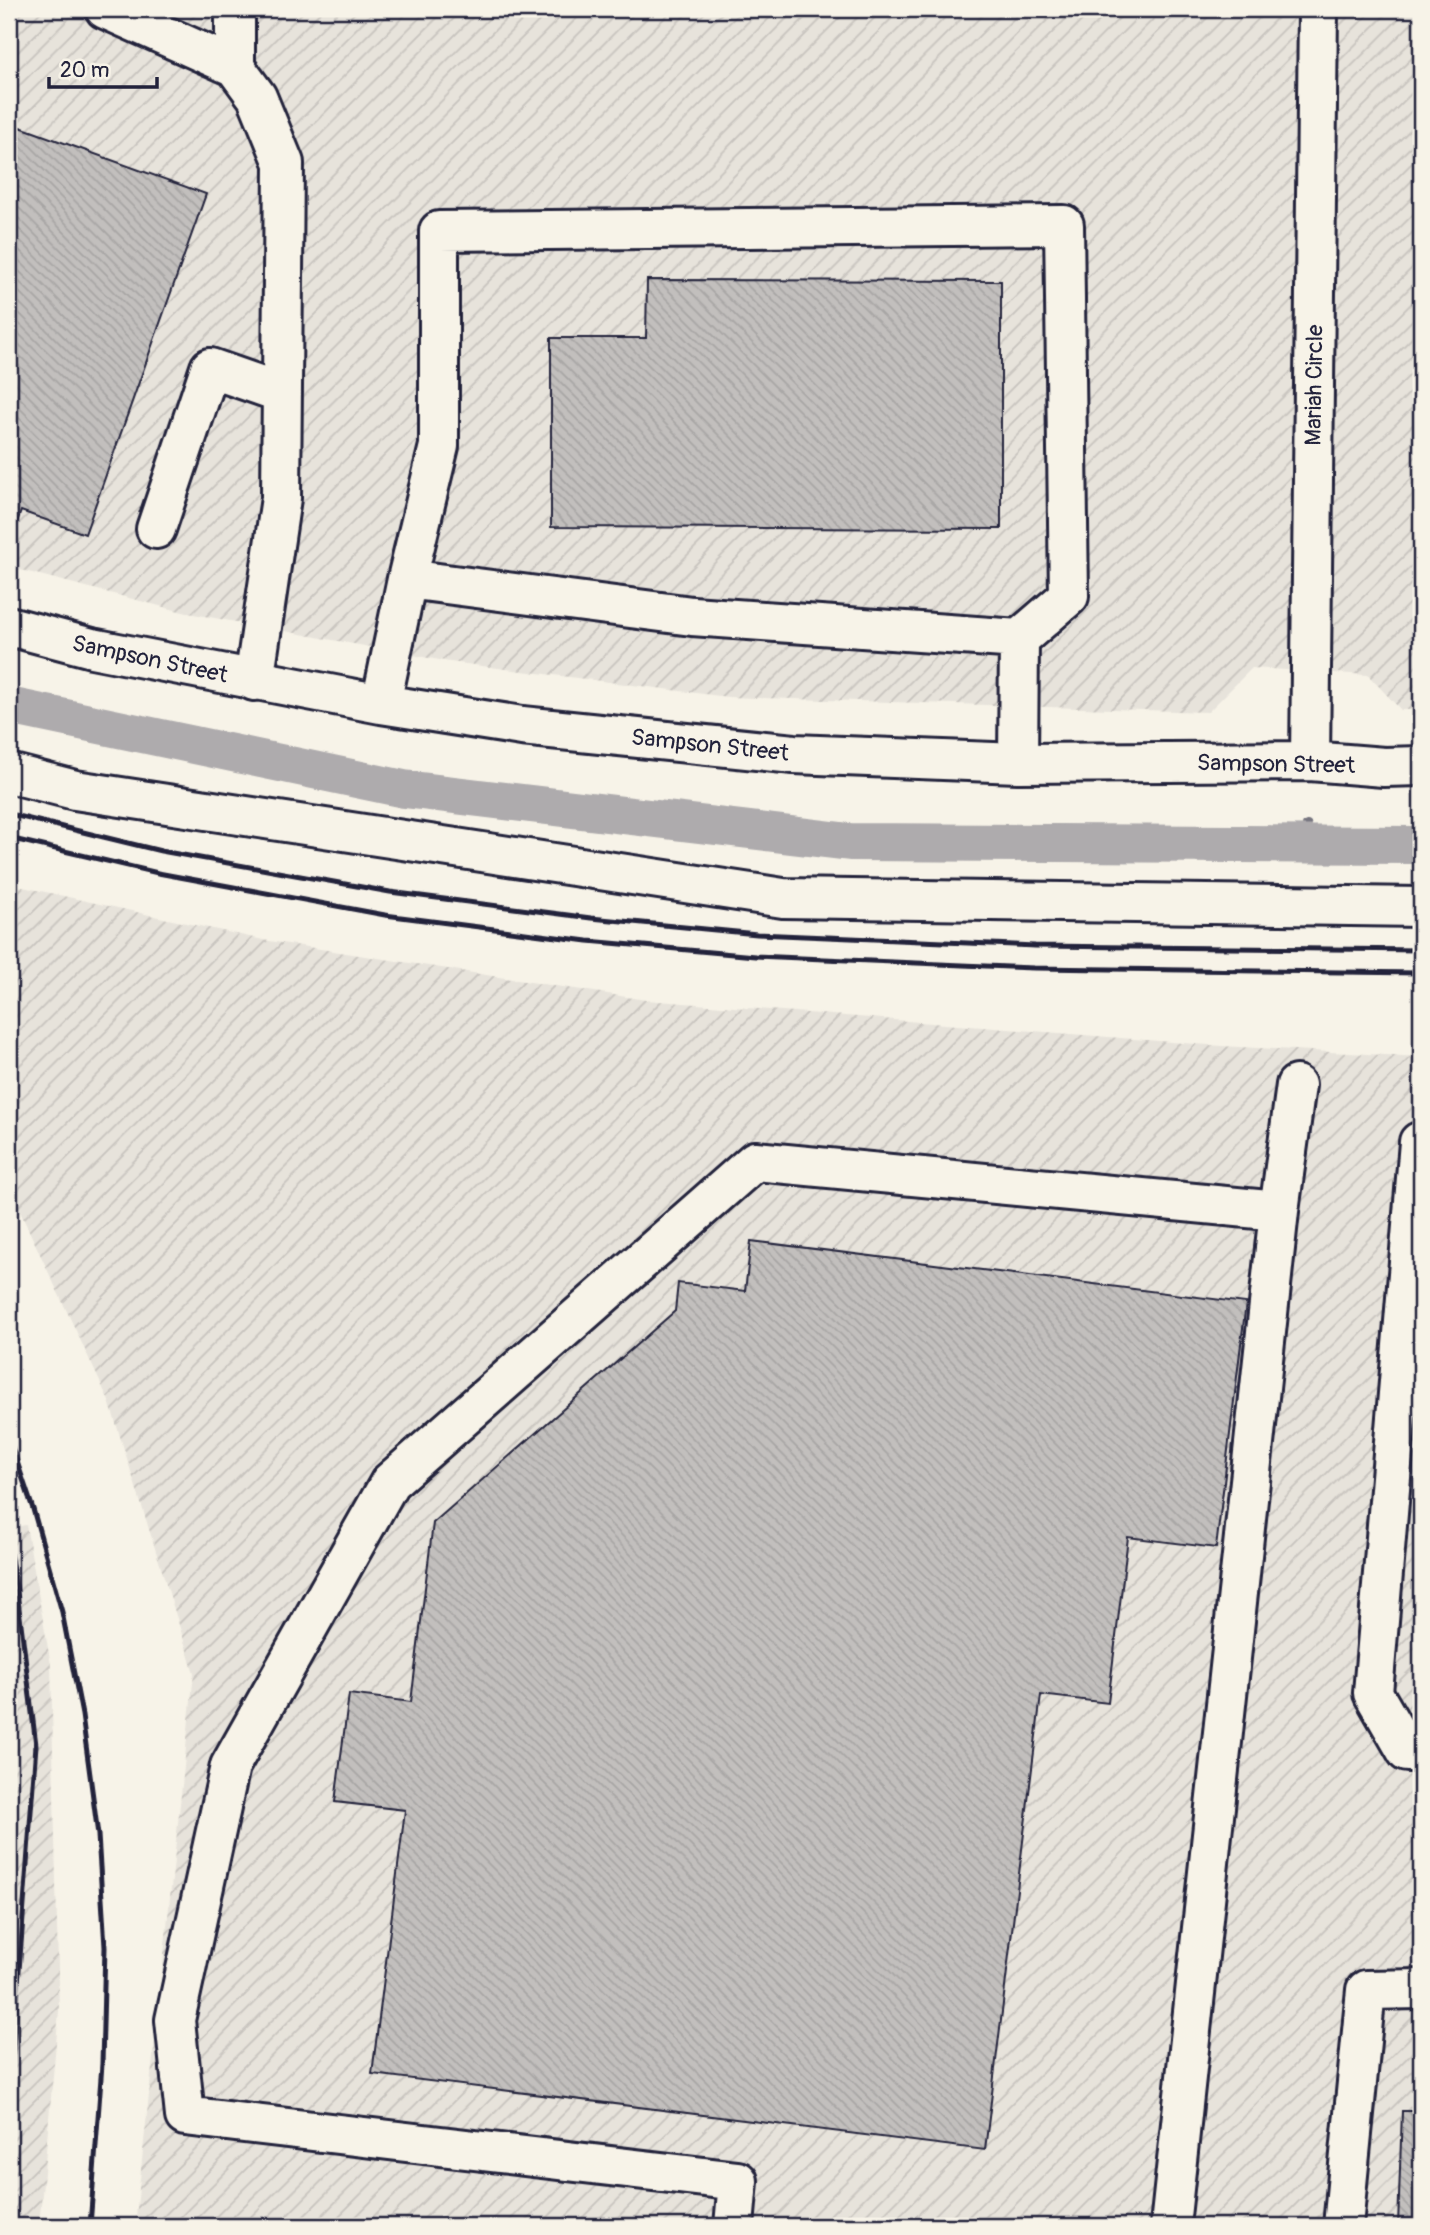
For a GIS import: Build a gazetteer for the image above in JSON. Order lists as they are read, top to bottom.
{
  "streets": {
    "street": ["Mariah Circle", "Sampson Street"]
  },
  "crossings": [
    ["Mariah Circle", "Sampson Street"]
  ],
  "scale_bar": "20 m"
}
